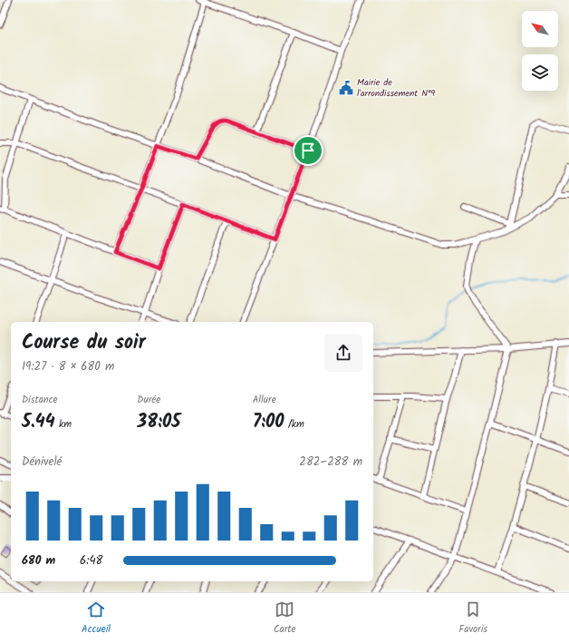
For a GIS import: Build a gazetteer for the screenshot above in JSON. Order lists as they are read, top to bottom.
{
  "places": {
    "public building": ["Mairie de l'arrondissement N°9"]
  },
  "north": "top left",
  "page": {
    "heading": ["Course du soir", "19:27 · 8 × 680 m"],
    "stats": [
      ["Distance", "5.44 km"],
      ["Durée", "38:05"],
      ["Allure", "7:00 /km"]
    ],
    "chart": ["Dénivelé", "282–288 m"],
    "list": [
      {
        "name": "680 m",
        "note": "6:48"
      }
    ],
    "tabs": ["Accueil", "Carte", "Favoris"]
  }
}
